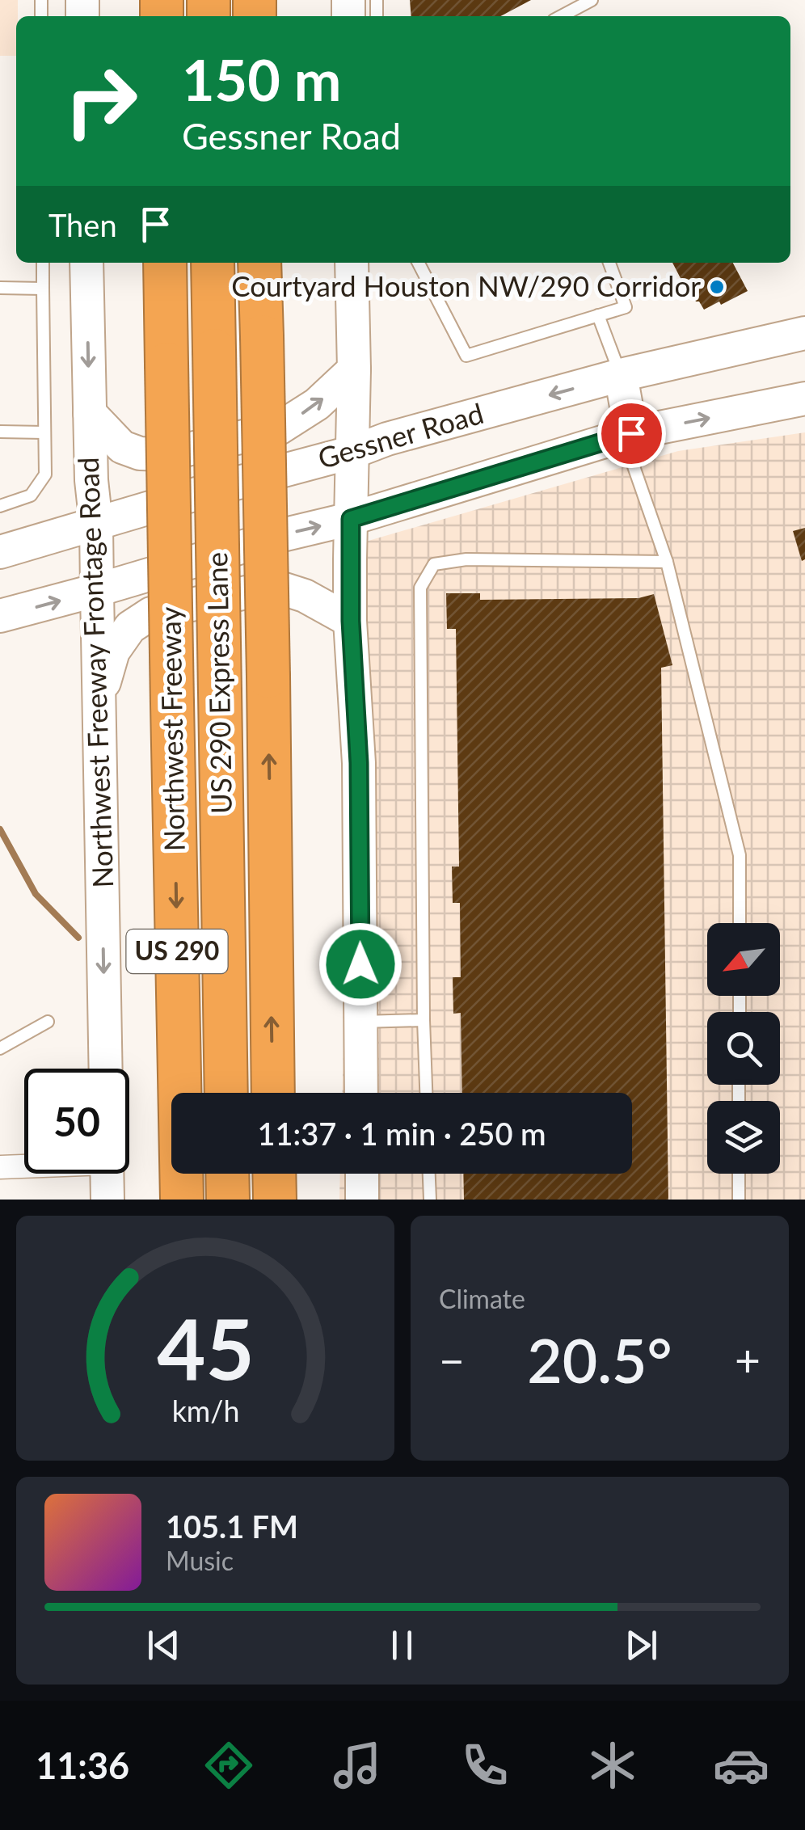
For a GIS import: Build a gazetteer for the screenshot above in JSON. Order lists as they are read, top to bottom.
{
  "streets": {
    "highway": ["US 290 Express Lane", "Northwest Freeway", "US 290"],
    "main road": ["Gessner Road", "Northwest Freeway Frontage Road"]
  },
  "crossings": [
    ["Gessner Road", "Northwest Freeway Frontage Road"]
  ],
  "places": ["Courtyard Houston NW/290 Corridor"],
  "north": "bottom left",
  "page": {
    "turn": ["150 m", "Gessner Road"],
    "then": "Then",
    "limit": "50",
    "trip": "11:37 · 1 min · 250 m",
    "tile": "Climate",
    "heat": ["−", "20.5°", "+"],
    "song": ["105.1 FM", "Music"],
    "tabs": "11:36",
    "gauge": ["45", "km/h"]
  }
}
